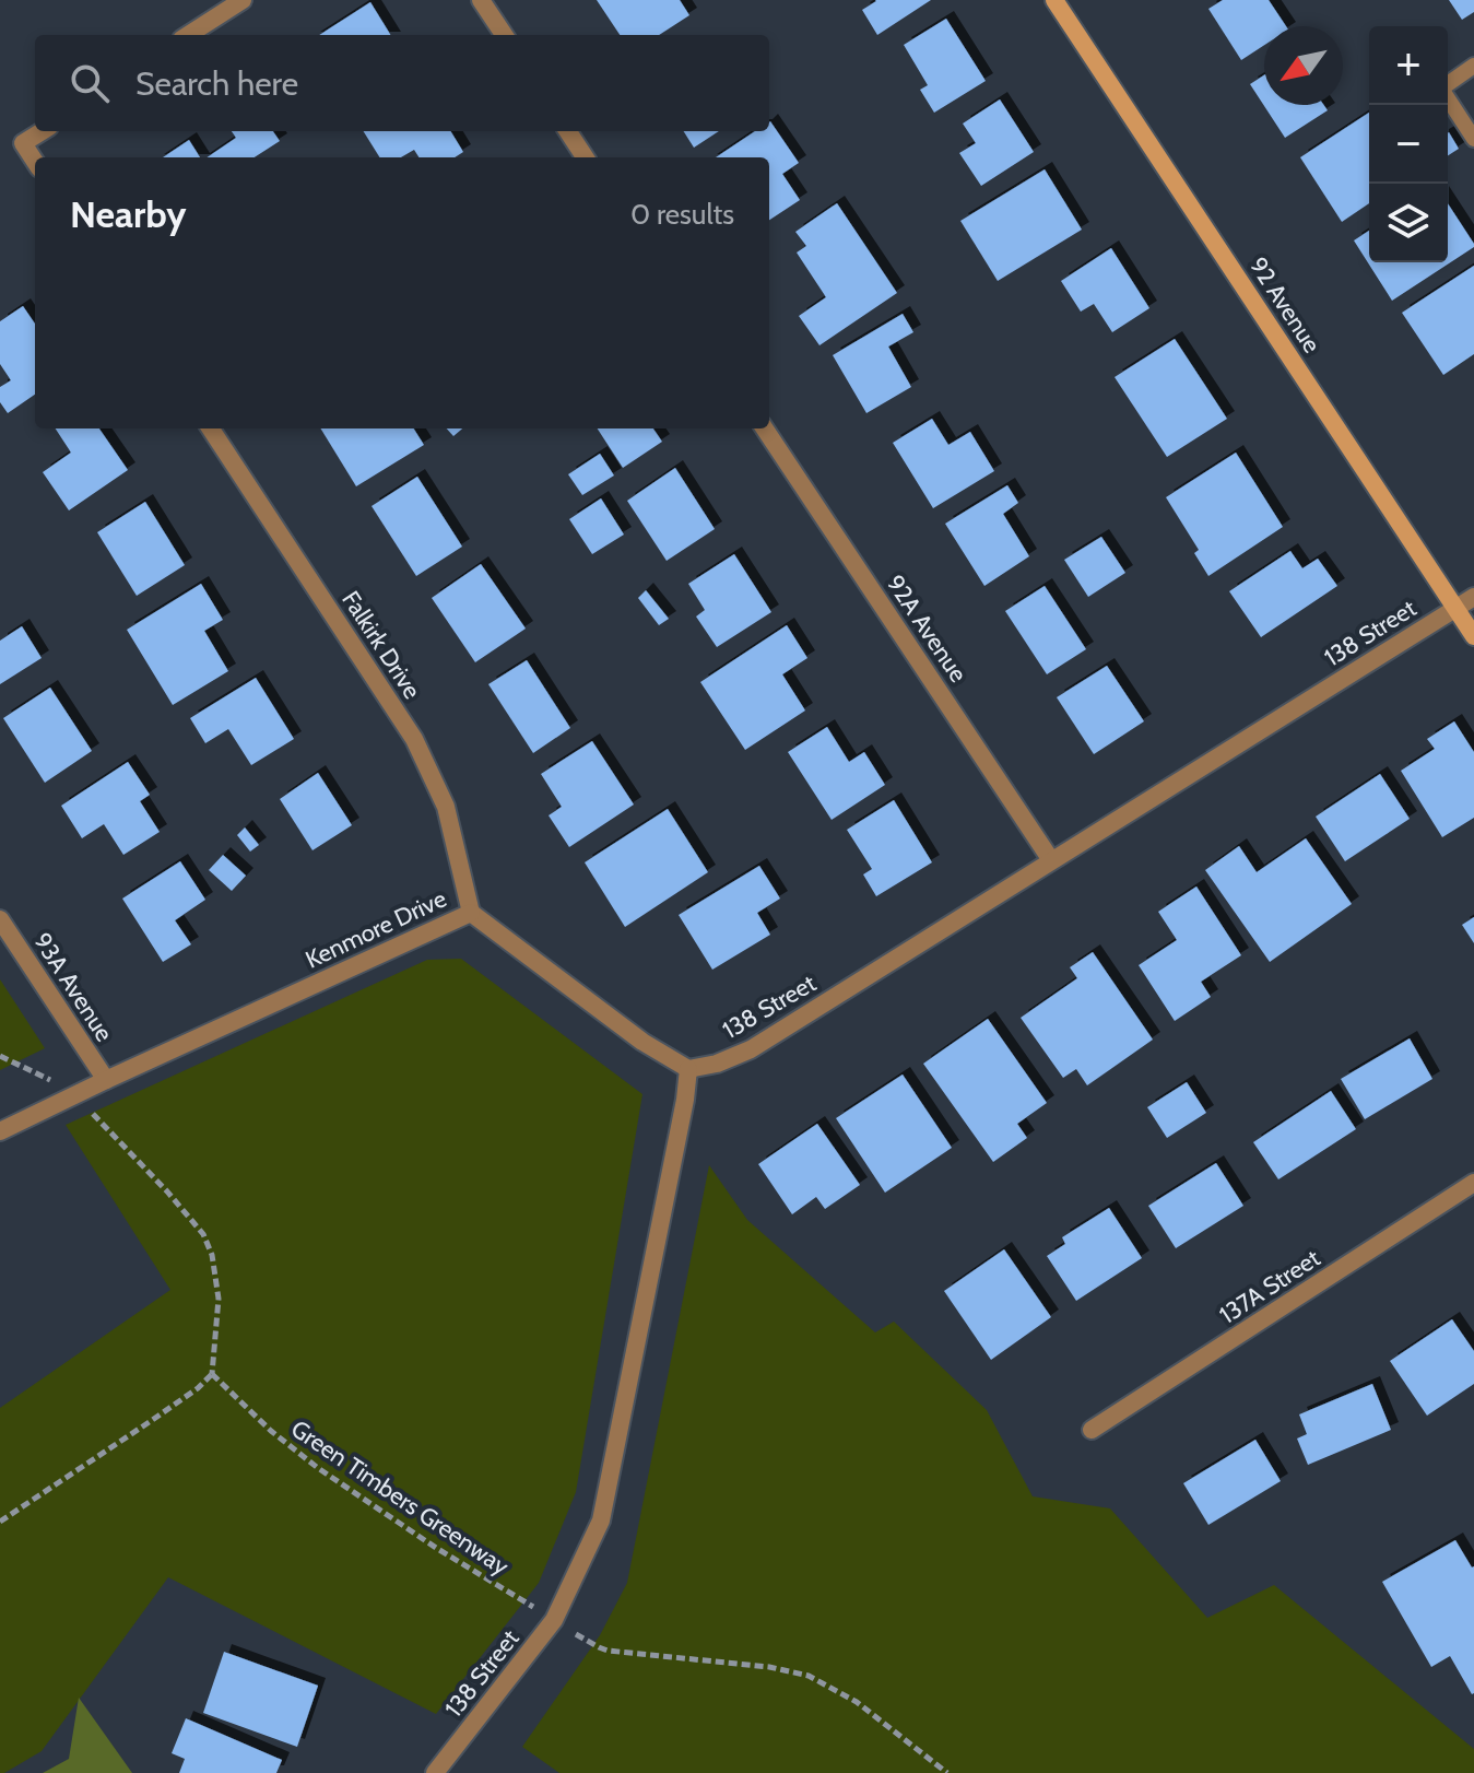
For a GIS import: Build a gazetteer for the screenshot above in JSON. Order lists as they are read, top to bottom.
{
  "streets": {
    "main road": ["92 Avenue"],
    "street": [
      "92A Avenue",
      "138 Street",
      "Falkirk Drive",
      "Kenmore Drive",
      "93A Avenue",
      "137A Street"
    ],
    "path": ["Green Timbers Greenway"]
  },
  "crossings": [
    ["92 Avenue", "138 Street"],
    ["92A Avenue", "138 Street"],
    ["138 Street", "Kenmore Drive"],
    ["Falkirk Drive", "Kenmore Drive"],
    ["Kenmore Drive", "93A Avenue"]
  ],
  "north": "bottom left",
  "page": {
    "map_buttons": ["+", "−"],
    "search": "Search here",
    "heading": ["Nearby", "0 results"]
  }
}
